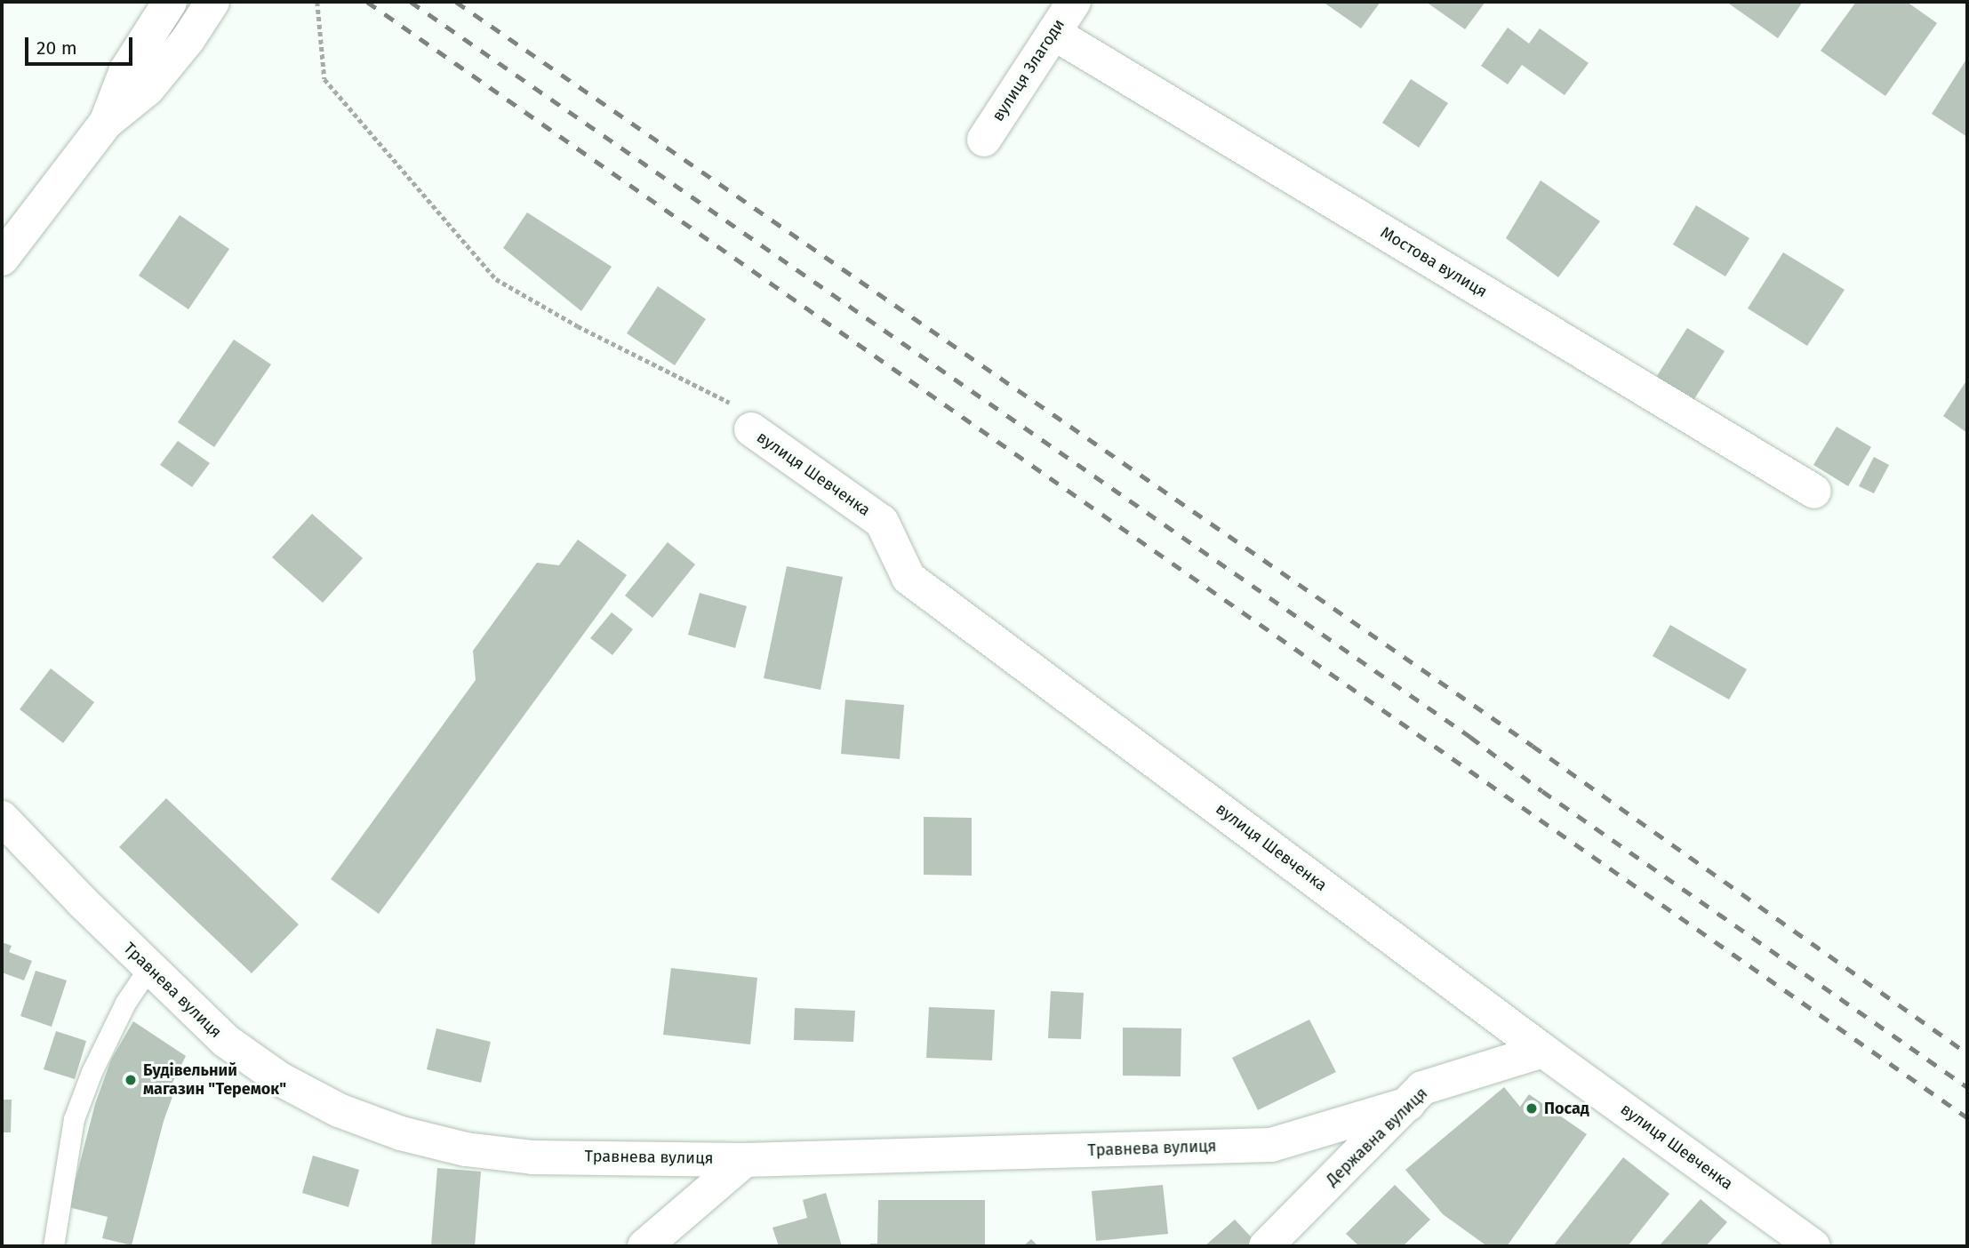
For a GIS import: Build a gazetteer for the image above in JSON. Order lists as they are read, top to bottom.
{
  "streets": {
    "street": [
      "вулиця Злагоди",
      "Мостова вулиця",
      "вулиця Шевченка",
      "Травнева вулиця",
      "Державна вулиця"
    ]
  },
  "crossings": [
    ["вулиця Злагоди", "Мостова вулиця"],
    ["вулиця Шевченка", "Державна вулиця"],
    ["Травнева вулиця", "Державна вулиця"]
  ],
  "places": ["Будівельний магазин \"Теремок\"", "Посад"],
  "scale_bar": "20 m"
}
